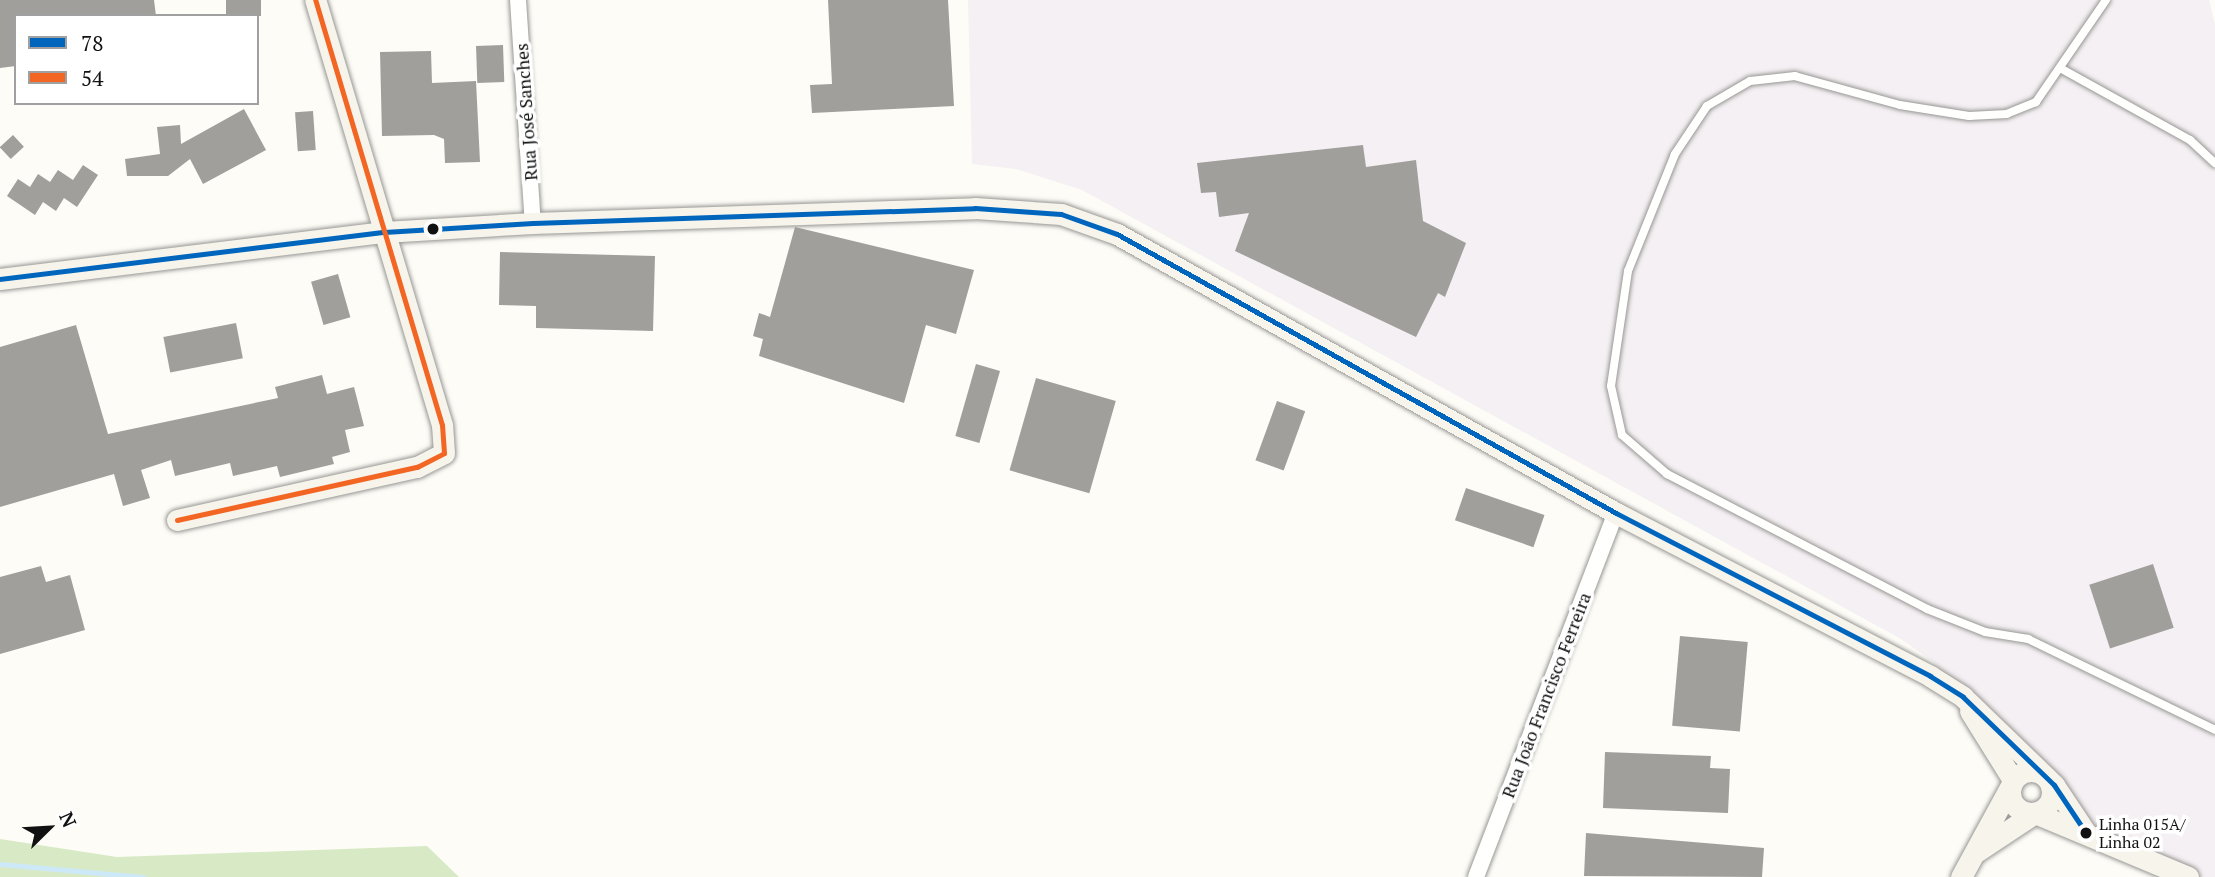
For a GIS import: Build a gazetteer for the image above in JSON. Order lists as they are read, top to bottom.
{
  "streets": {
    "street": ["Rua José Sanches", "Rua João Francisco Ferreira"]
  },
  "places": ["Linha 015A/ Linha 02"],
  "lines": ["transit line 54", "transit line 78"],
  "legend": ["78", "54"],
  "north": "top right"
}
